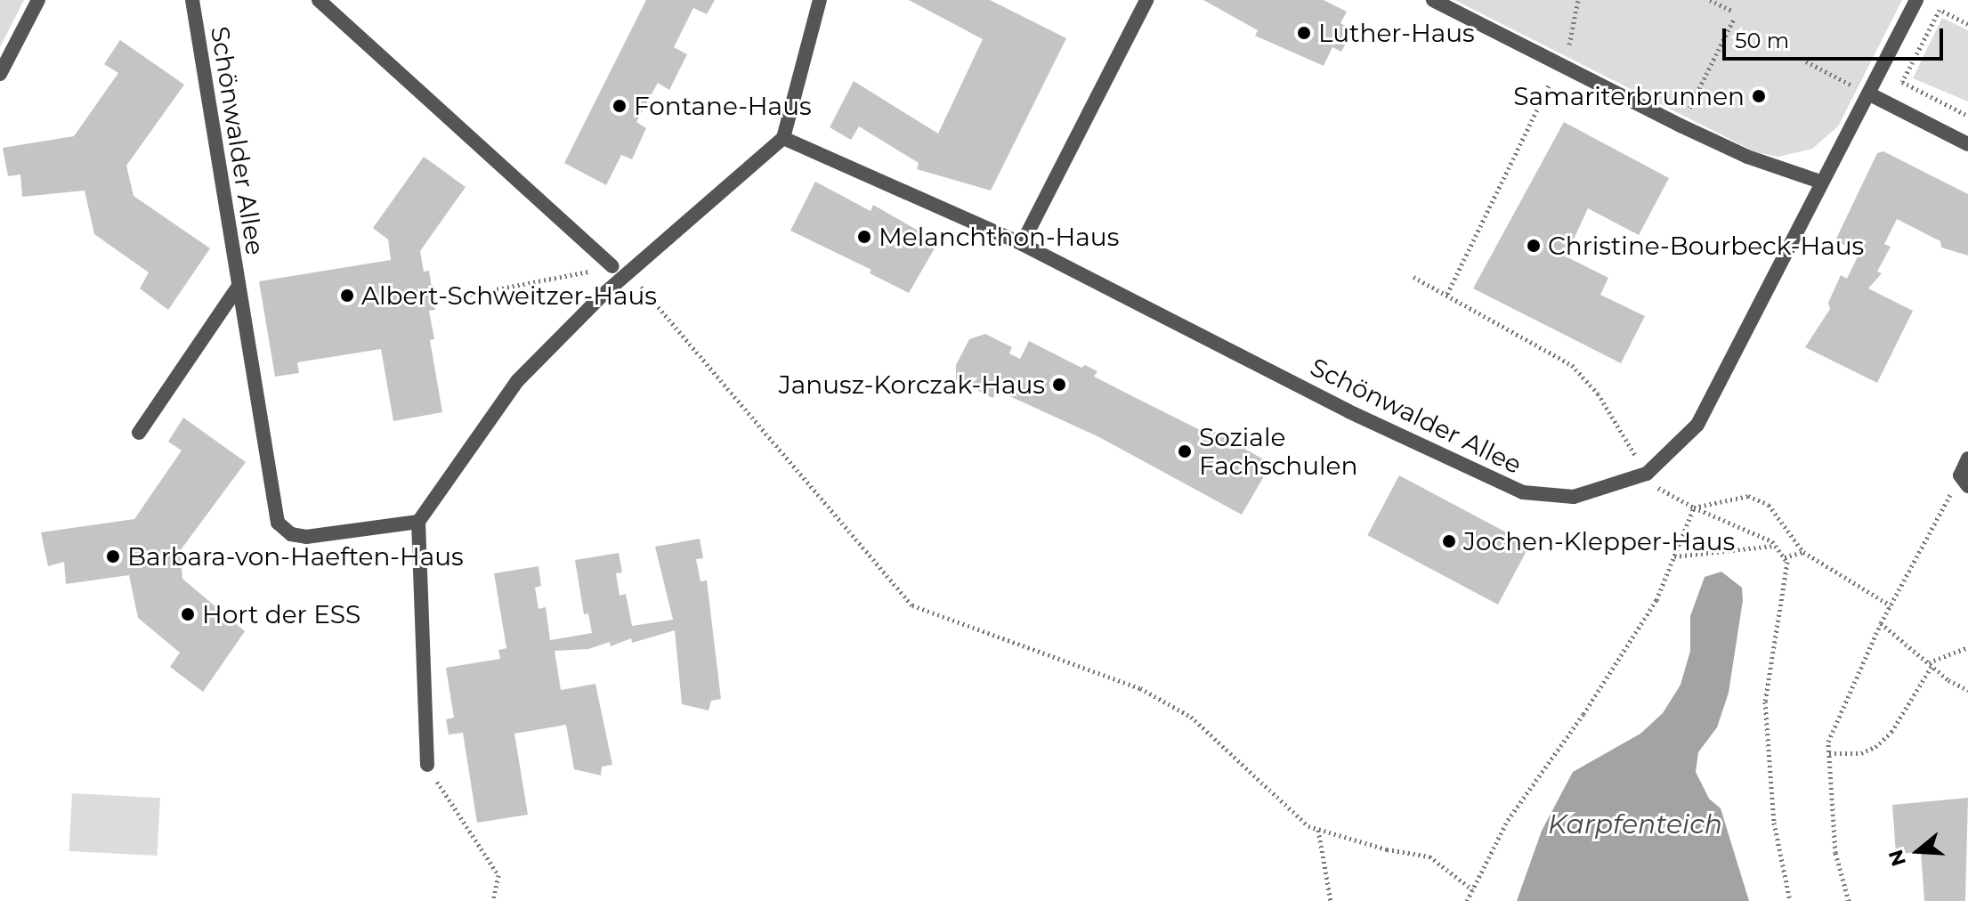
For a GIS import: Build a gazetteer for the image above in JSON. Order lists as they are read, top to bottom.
{
  "streets": {
    "street": ["Schönwalder Allee"]
  },
  "water": ["Karpfenteich"],
  "places": [
    "Luther-Haus",
    "Samariterbrunnen",
    "Fontane-Haus",
    "Melanchthon-Haus",
    "Christine-Bourbeck-Haus",
    "Albert-Schweitzer-Haus",
    "Janusz-Korczak-Haus",
    "Soziale Fachschulen",
    "Jochen-Klepper-Haus",
    "Barbara-von-Haeften-Haus",
    "Hort der ESS"
  ],
  "scale_bar": "50 m",
  "north": "left"
}
